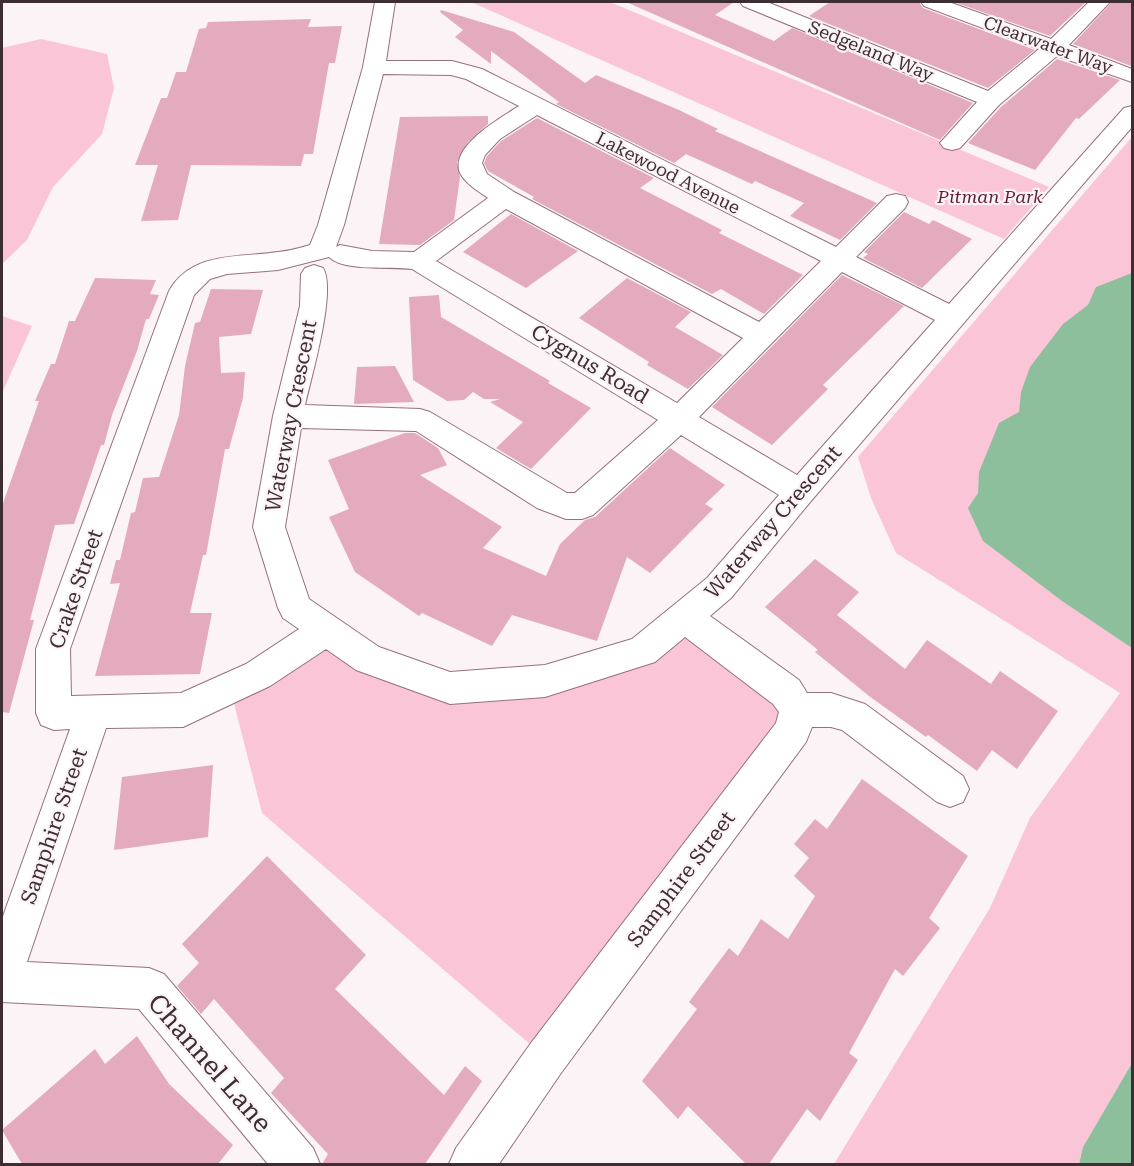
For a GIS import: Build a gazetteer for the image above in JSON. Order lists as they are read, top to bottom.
{
  "streets": {
    "street": [
      "Clearwater Way",
      "Sedgeland Way",
      "Lakewood Avenue",
      "Cygnus Road",
      "Waterway Crescent",
      "Crake Street",
      "Samphire Street",
      "Channel Lane"
    ]
  },
  "crossings": [
    ["Lakewood Avenue", "Waterway Crescent"],
    ["Cygnus Road", "Waterway Crescent"],
    ["Cygnus Road", "Crake Street"],
    ["Waterway Crescent", "Crake Street"],
    ["Crake Street", "Samphire Street"]
  ],
  "parks": ["Pitman Park"]
}
